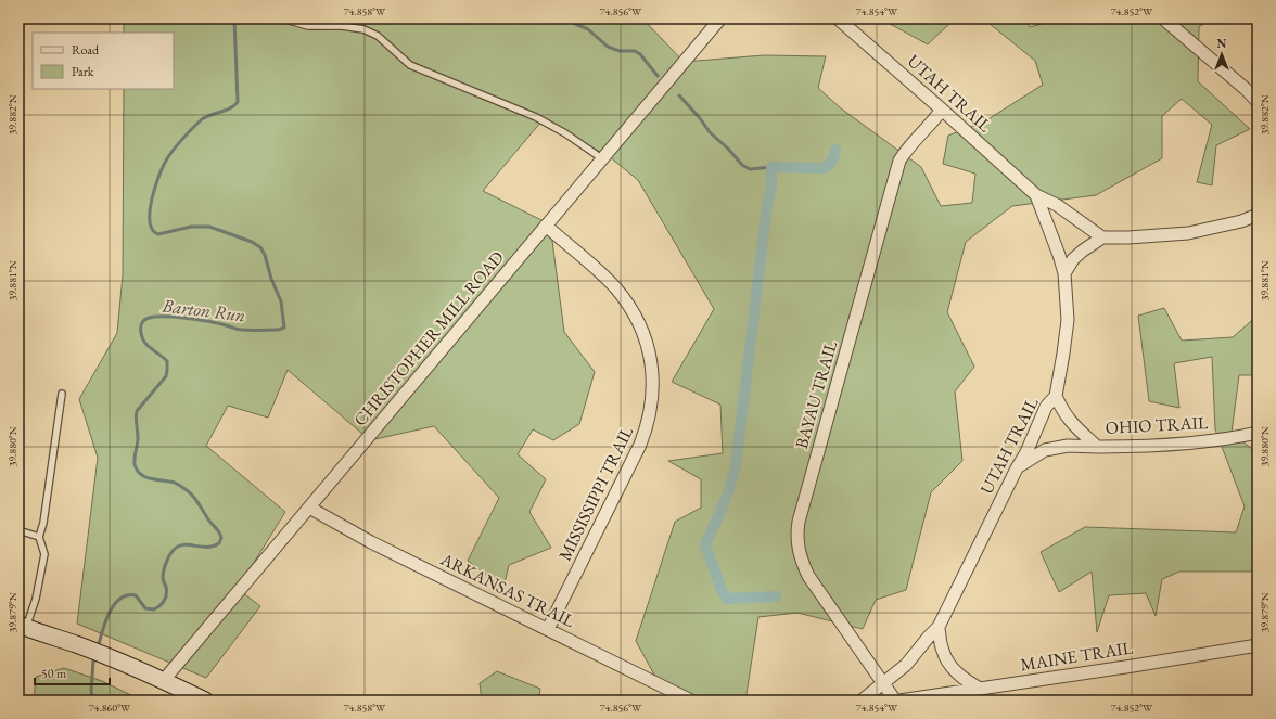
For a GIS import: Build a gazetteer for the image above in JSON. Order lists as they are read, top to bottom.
{
  "streets": {
    "street": [
      "UTAH TRAIL",
      "CHRISTOPHER MILL ROAD",
      "BAYAU TRAIL",
      "OHIO TRAIL",
      "MISSISSIPPI TRAIL",
      "ARKANSAS TRAIL",
      "MAINE TRAIL"
    ]
  },
  "crossings": [
    ["UTAH TRAIL", "BAYAU TRAIL"],
    ["UTAH TRAIL", "OHIO TRAIL"],
    ["CHRISTOPHER MILL ROAD", "MISSISSIPPI TRAIL"],
    ["CHRISTOPHER MILL ROAD", "ARKANSAS TRAIL"],
    ["MISSISSIPPI TRAIL", "ARKANSAS TRAIL"]
  ],
  "water": ["Barton Run"],
  "legend": ["Road", "Park"],
  "scale_bar": "50 m",
  "north": "top",
  "coordinates": [
    "74.858°W",
    "74.856°W",
    "74.854°W",
    "74.852°W",
    "39.882°N",
    "39.881°N",
    "39.880°N",
    "39.879°N",
    "74.860°W"
  ]
}
